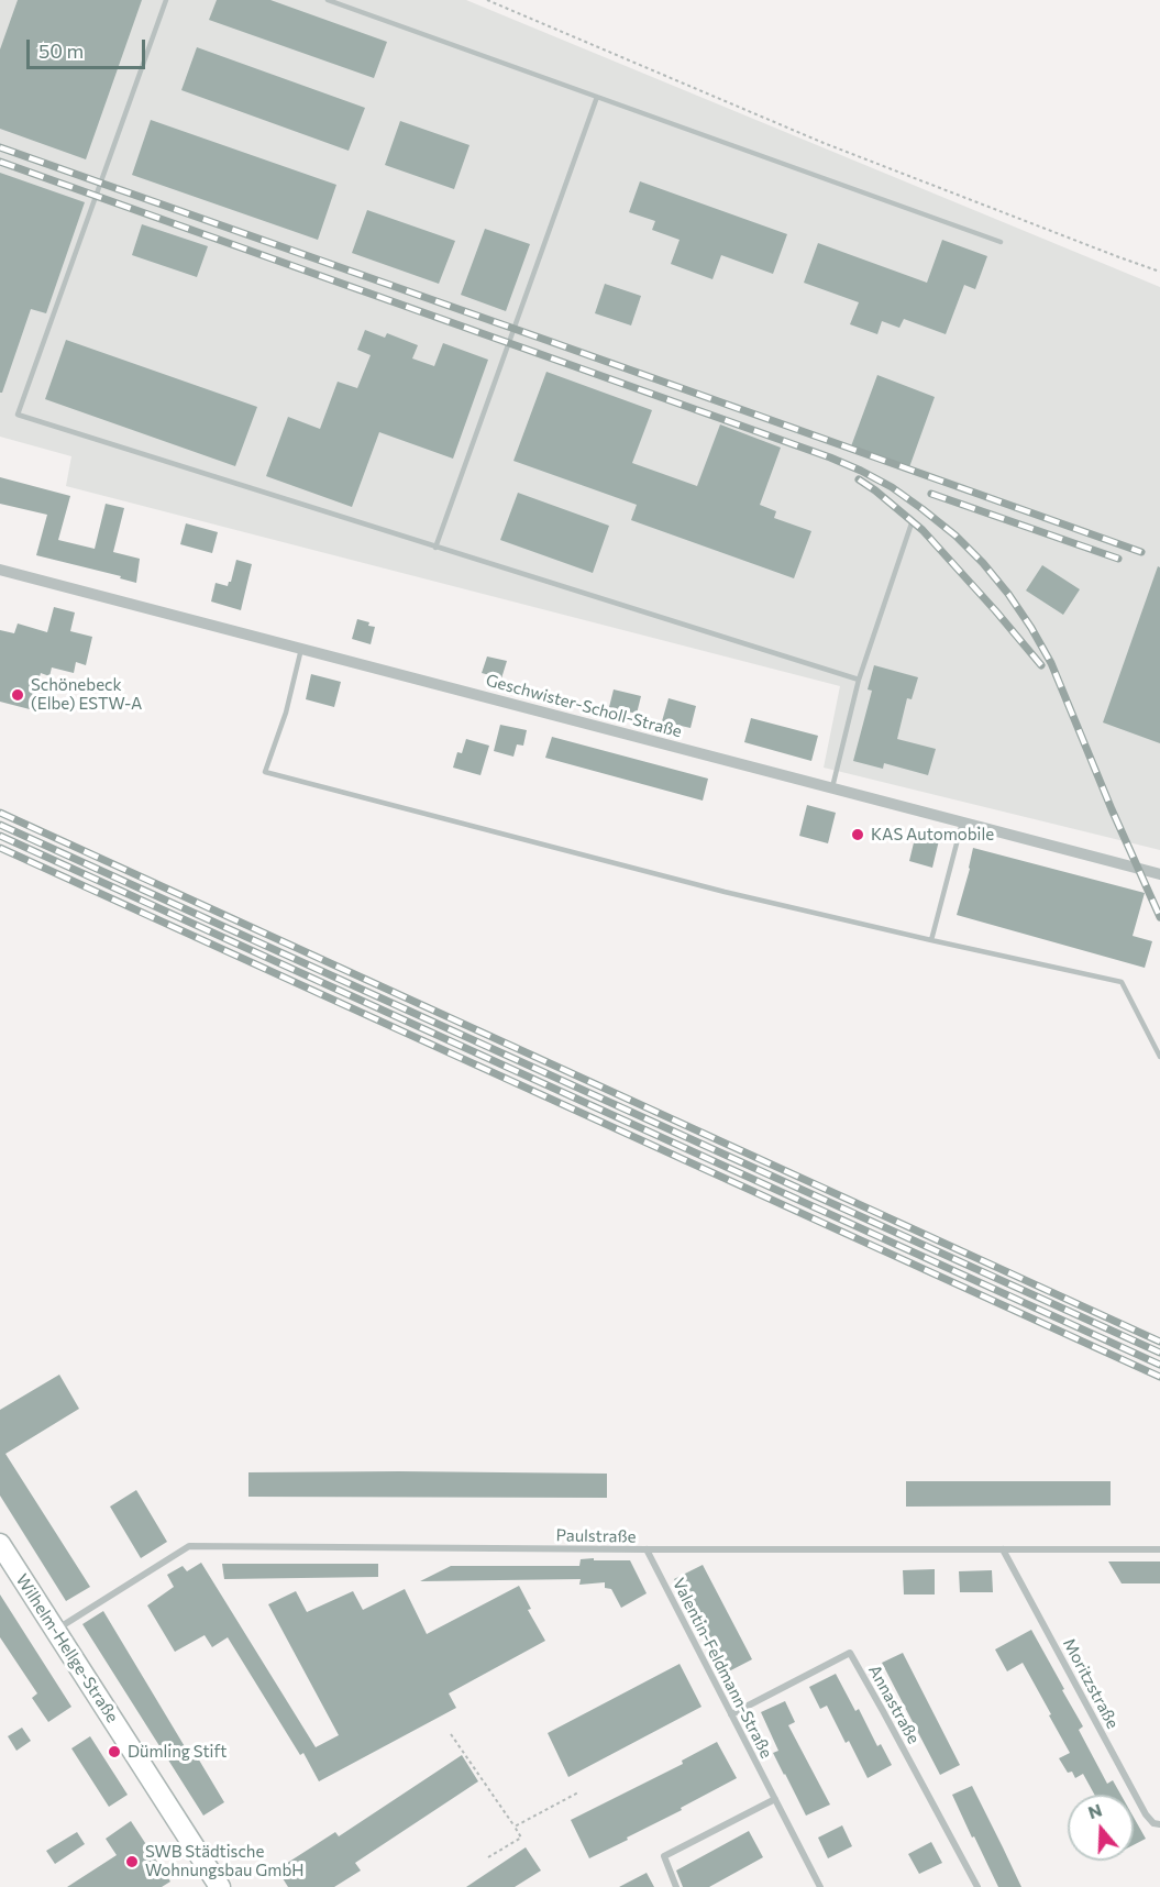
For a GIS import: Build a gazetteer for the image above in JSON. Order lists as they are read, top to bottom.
{
  "streets": {
    "main road": ["Wilhelm-Hellge-Straße"],
    "street": [
      "Geschwister-Scholl-Straße",
      "Paulstraße",
      "Valentin-Feldmann-Straße",
      "Moritzstraße",
      "Annastraße"
    ]
  },
  "crossings": [
    ["Paulstraße", "Wilhelm-Hellge-Straße"],
    ["Paulstraße", "Valentin-Feldmann-Straße"],
    ["Paulstraße", "Moritzstraße"],
    ["Valentin-Feldmann-Straße", "Annastraße"]
  ],
  "places": [
    "Schönebeck (Elbe) ESTW-A",
    "KAS Automobile",
    "Dümling Stift",
    "SWB Städtische Wohnungsbau GmbH"
  ],
  "scale_bar": "50 m",
  "north": "top"
}
